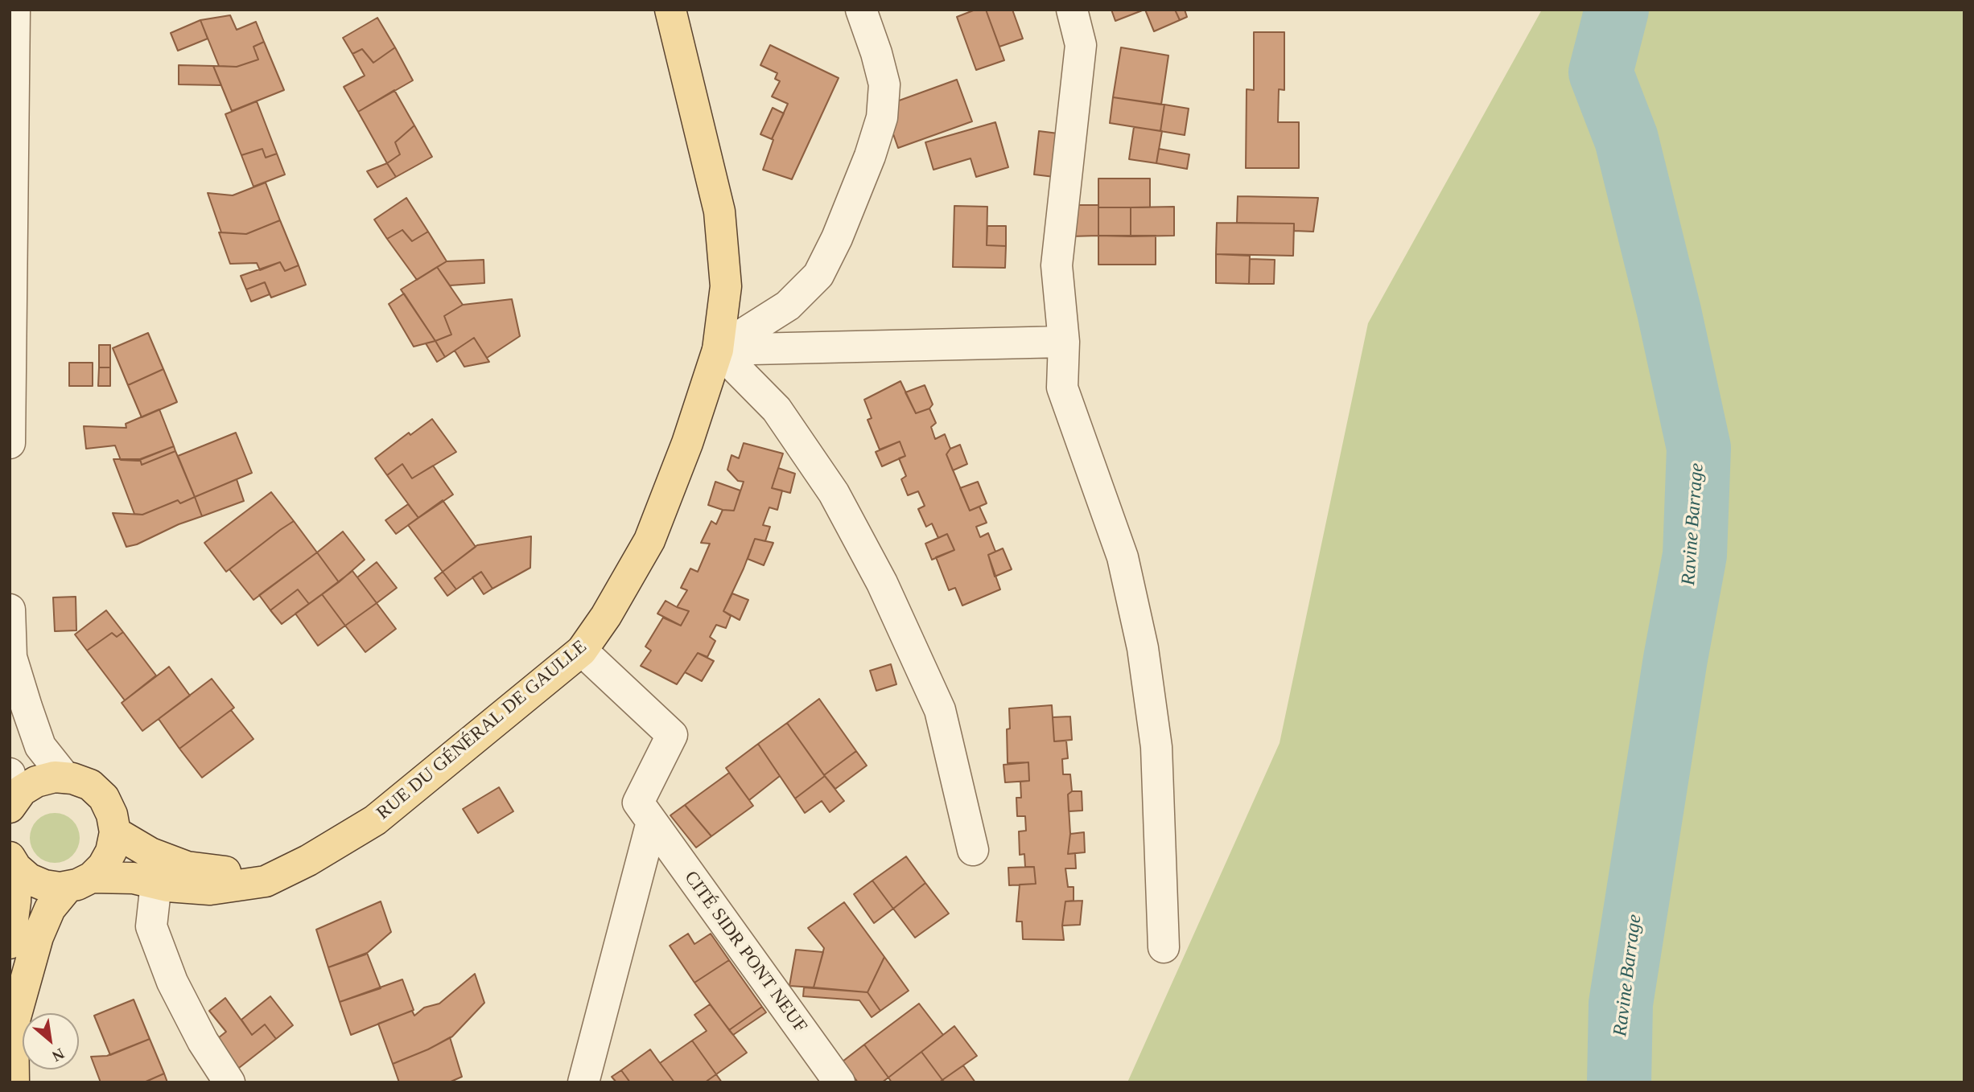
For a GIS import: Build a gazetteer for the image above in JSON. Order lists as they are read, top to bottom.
{
  "streets": {
    "main road": ["RUE DU GÉNÉRAL DE GAULLE"],
    "street": ["CITÉ SIDR PONT NEUF"]
  },
  "crossings": [
    ["RUE DU GÉNÉRAL DE GAULLE", "CITÉ SIDR PONT NEUF"]
  ],
  "water": ["Ravine Barrage"],
  "north": "bottom right"
}
